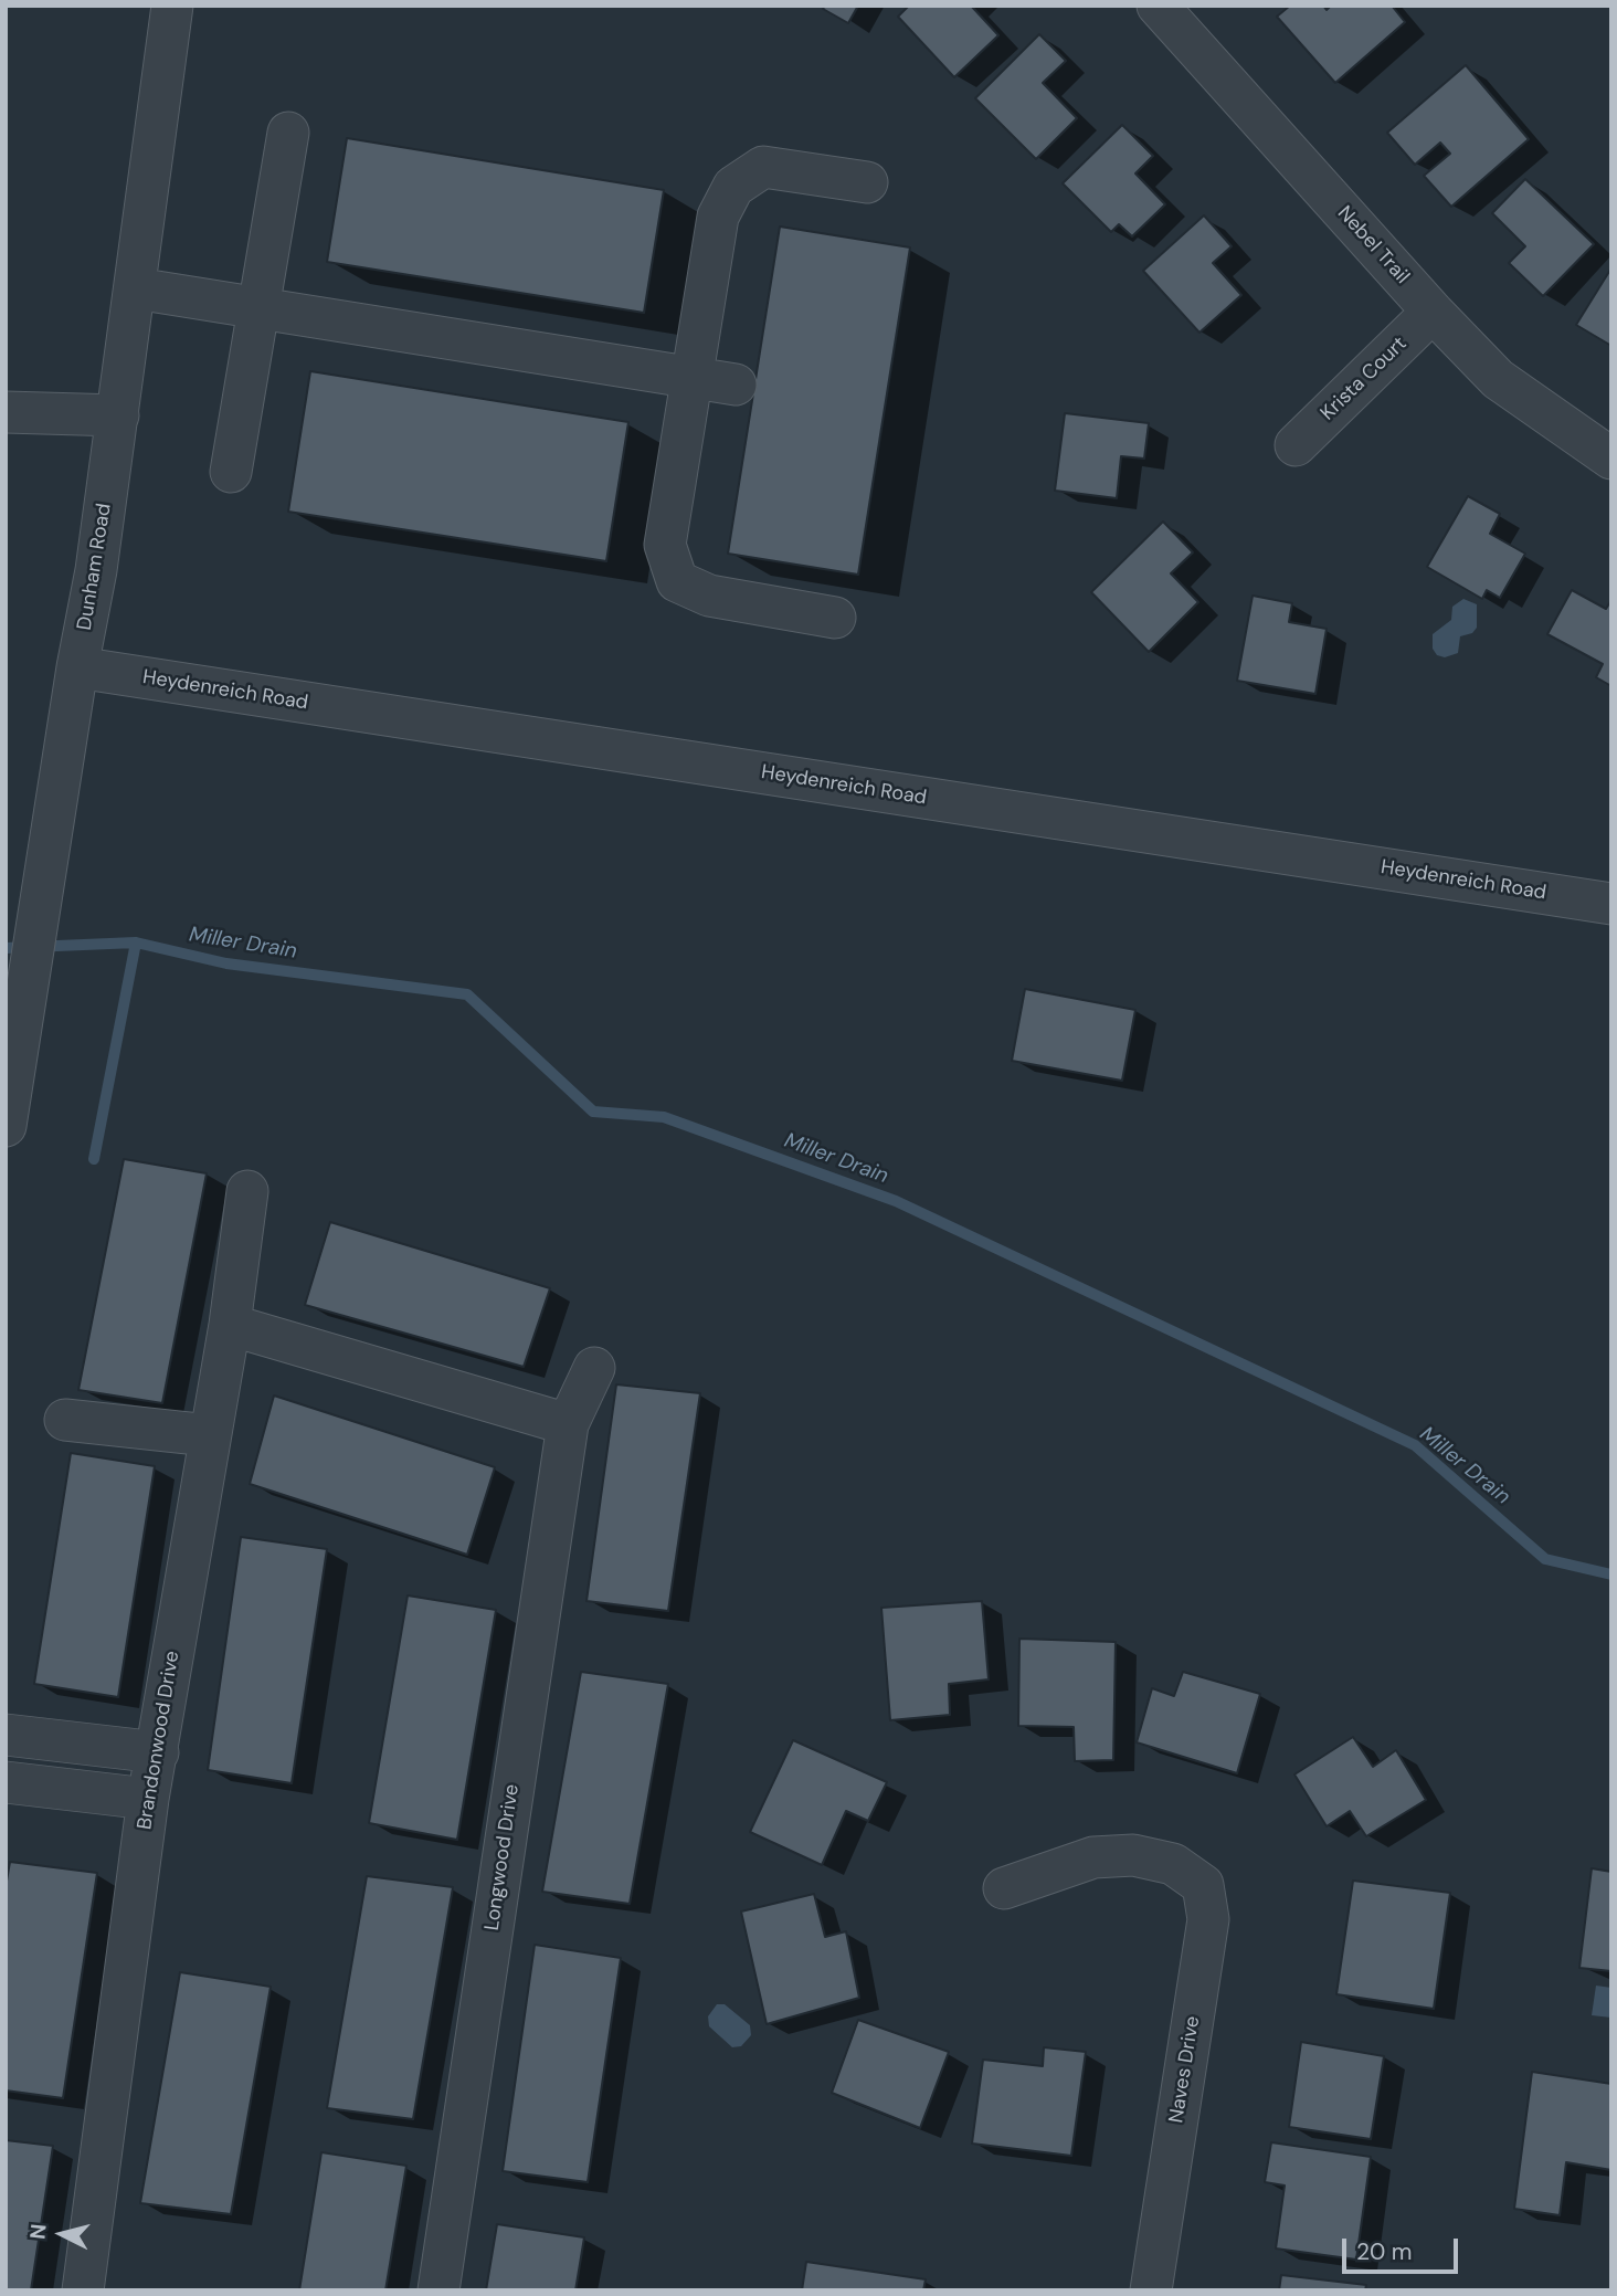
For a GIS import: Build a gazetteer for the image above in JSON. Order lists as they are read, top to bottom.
{
  "streets": {
    "street": [
      "Nebel Trail",
      "Krista Court",
      "Dunham Road",
      "Heydenreich Road",
      "Brandonwood Drive",
      "Longwood Drive",
      "Naves Drive"
    ]
  },
  "crossings": [
    ["Nebel Trail", "Krista Court"],
    ["Dunham Road", "Heydenreich Road"]
  ],
  "water": ["Miller Drain"],
  "scale_bar": "20 m",
  "north": "left"
}
